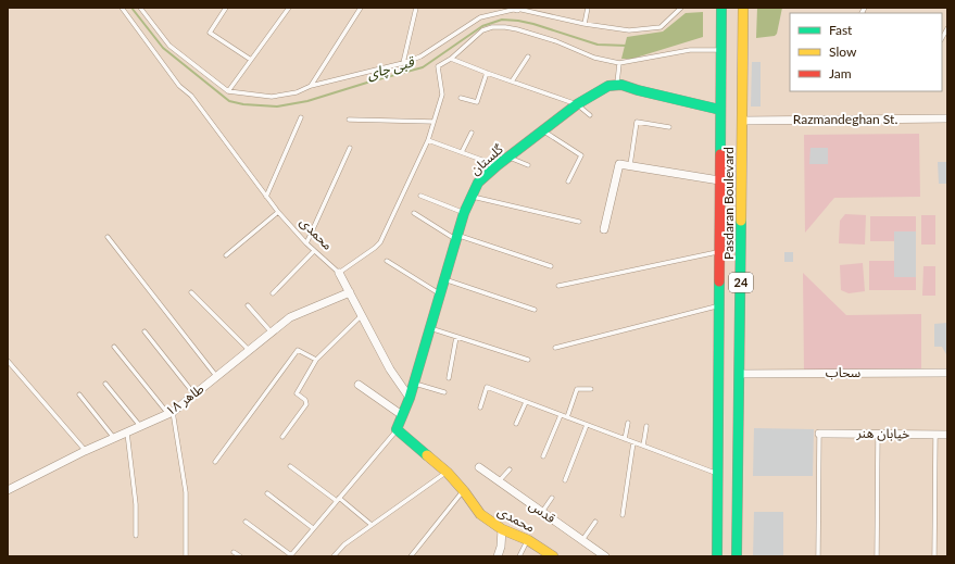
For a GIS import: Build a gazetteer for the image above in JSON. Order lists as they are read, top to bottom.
{
  "streets": {
    "main road": [
      "گلستان",
      "Pasdaran Boulevard",
      "محمدی",
      "24"
    ],
    "street": [
      "Razmandeghan St.",
      "سحاب",
      "طاهر ۱۸",
      "خیابان هنر",
      "قدس"
    ]
  },
  "crossings": [
    ["Razmandeghan St.", "Pasdaran Boulevard"],
    ["گلستان", "محمدی"],
    ["Pasdaran Boulevard", "سحاب"],
    ["محمدی", "طاهر ۱۸"]
  ],
  "water": ["قبی چای"],
  "legend": ["Fast", "Slow", "Jam"]
}
